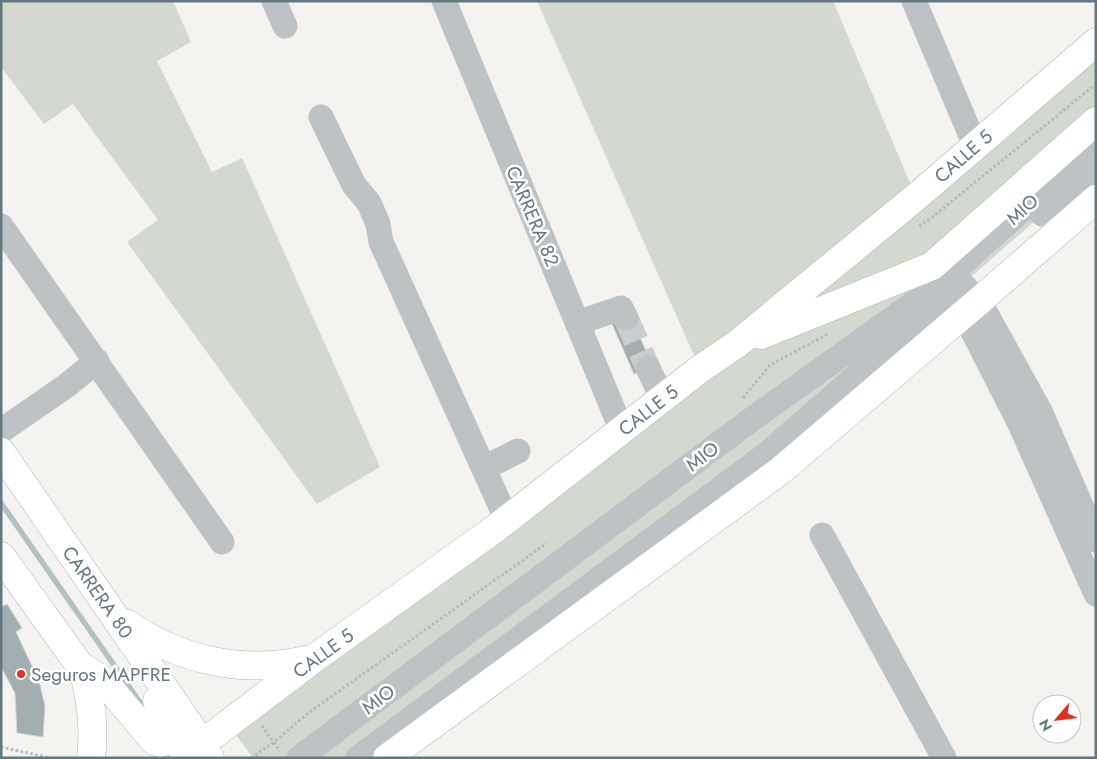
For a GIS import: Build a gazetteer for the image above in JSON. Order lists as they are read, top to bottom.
{
  "streets": {
    "main road": ["CALLE 5", "CARRERA 80"],
    "street": ["MIO", "CARRERA 82"]
  },
  "crossings": [
    ["CALLE 5", "CARRERA 82"],
    ["CALLE 5", "CARRERA 80"]
  ],
  "places": ["Seguros MAPFRE"],
  "north": "bottom left"
}
